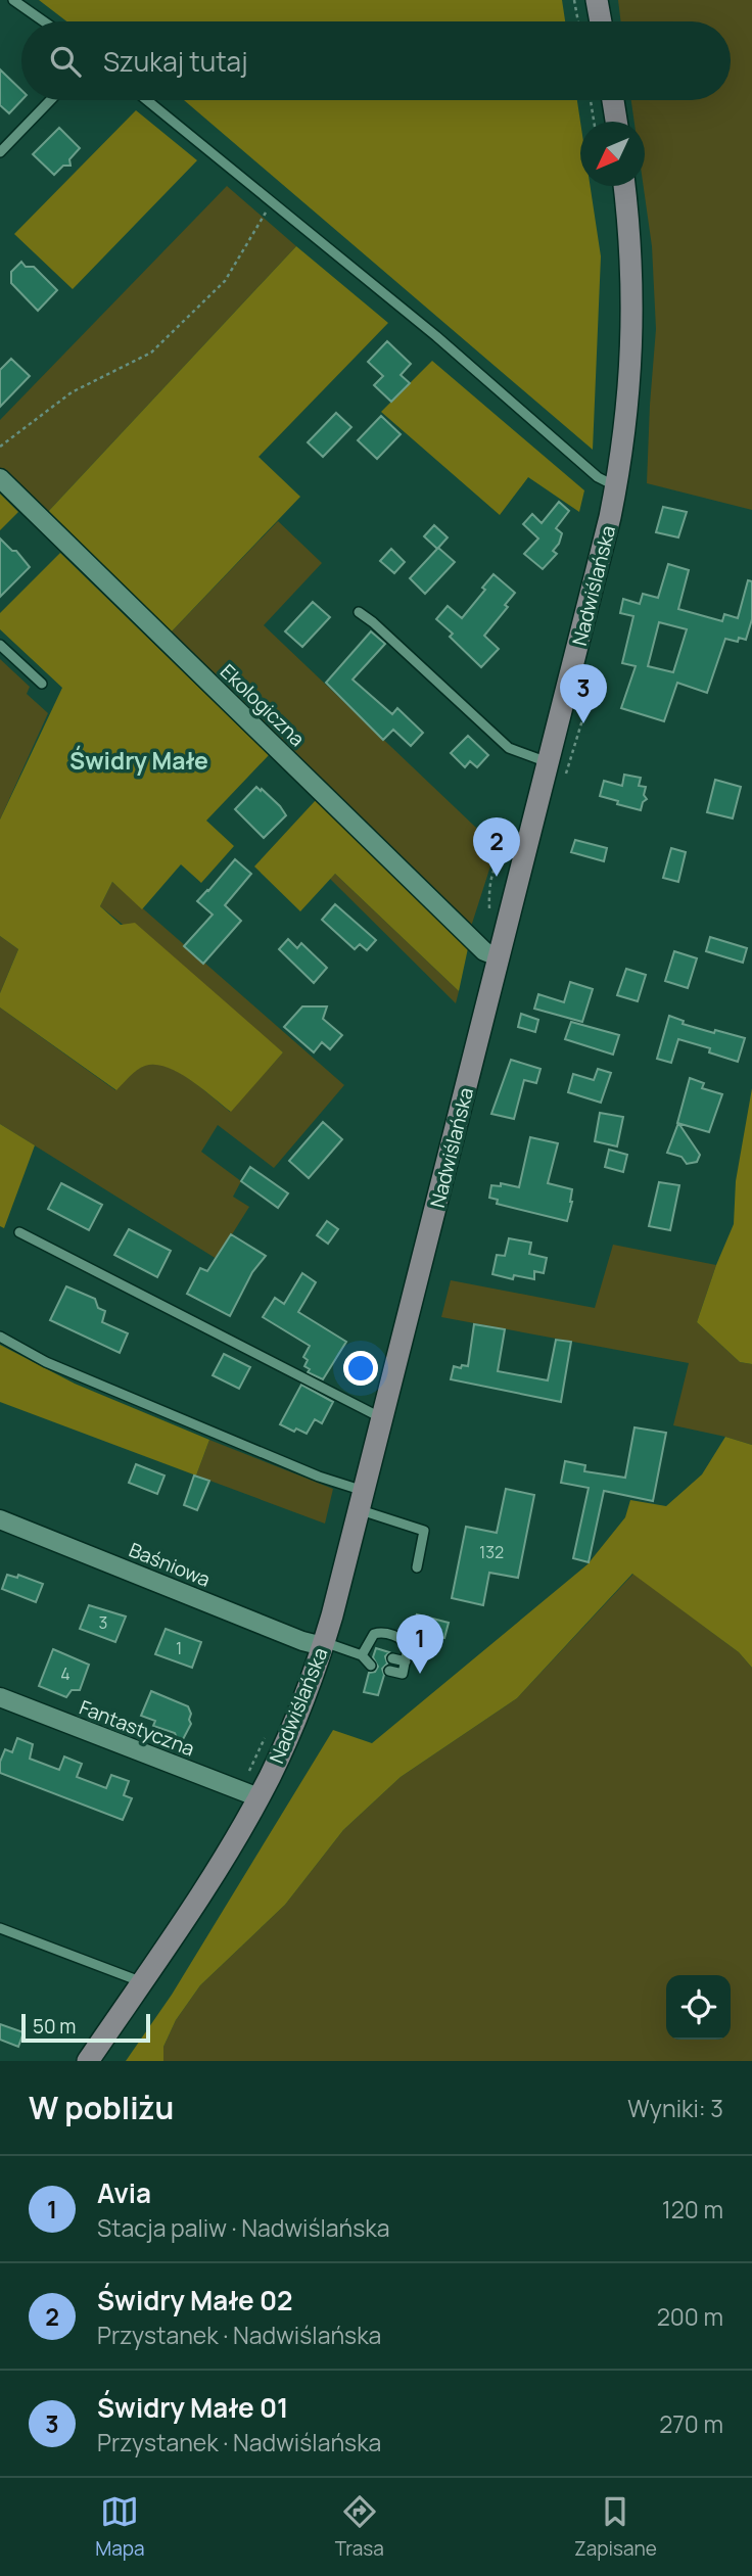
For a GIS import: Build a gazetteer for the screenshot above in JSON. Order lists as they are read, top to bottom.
{
  "streets": {
    "main road": ["Nadwiślańska"],
    "street": ["Ekologiczna", "Baśniowa", "Fantastyczna"]
  },
  "crossings": [
    ["Nadwiślańska", "Ekologiczna"],
    ["Nadwiślańska", "Baśniowa"],
    ["Nadwiślańska", "Fantastyczna"]
  ],
  "districts": ["Świdry Małe"],
  "house_numbers": [
    "132",
    "3",
    "1",
    "4"
  ],
  "scale_bar": "50 m",
  "north": "bottom left",
  "page": {
    "search": "Szukaj tutaj",
    "pins": ["3", "2", "1"],
    "scale": "50 m",
    "heading": ["W pobliżu", "Wyniki: 3"],
    "list": [
      {
        "mark": "1",
        "name": "Avia",
        "note": "Stacja paliw · Nadwiślańska",
        "value": "120 m"
      },
      {
        "mark": "2",
        "name": "Świdry Małe 02",
        "note": "Przystanek · Nadwiślańska",
        "value": "200 m"
      },
      {
        "mark": "3",
        "name": "Świdry Małe 01",
        "note": "Przystanek · Nadwiślańska",
        "value": "270 m"
      }
    ],
    "nav": ["Mapa", "Trasa", "Zapisane"]
  }
}
